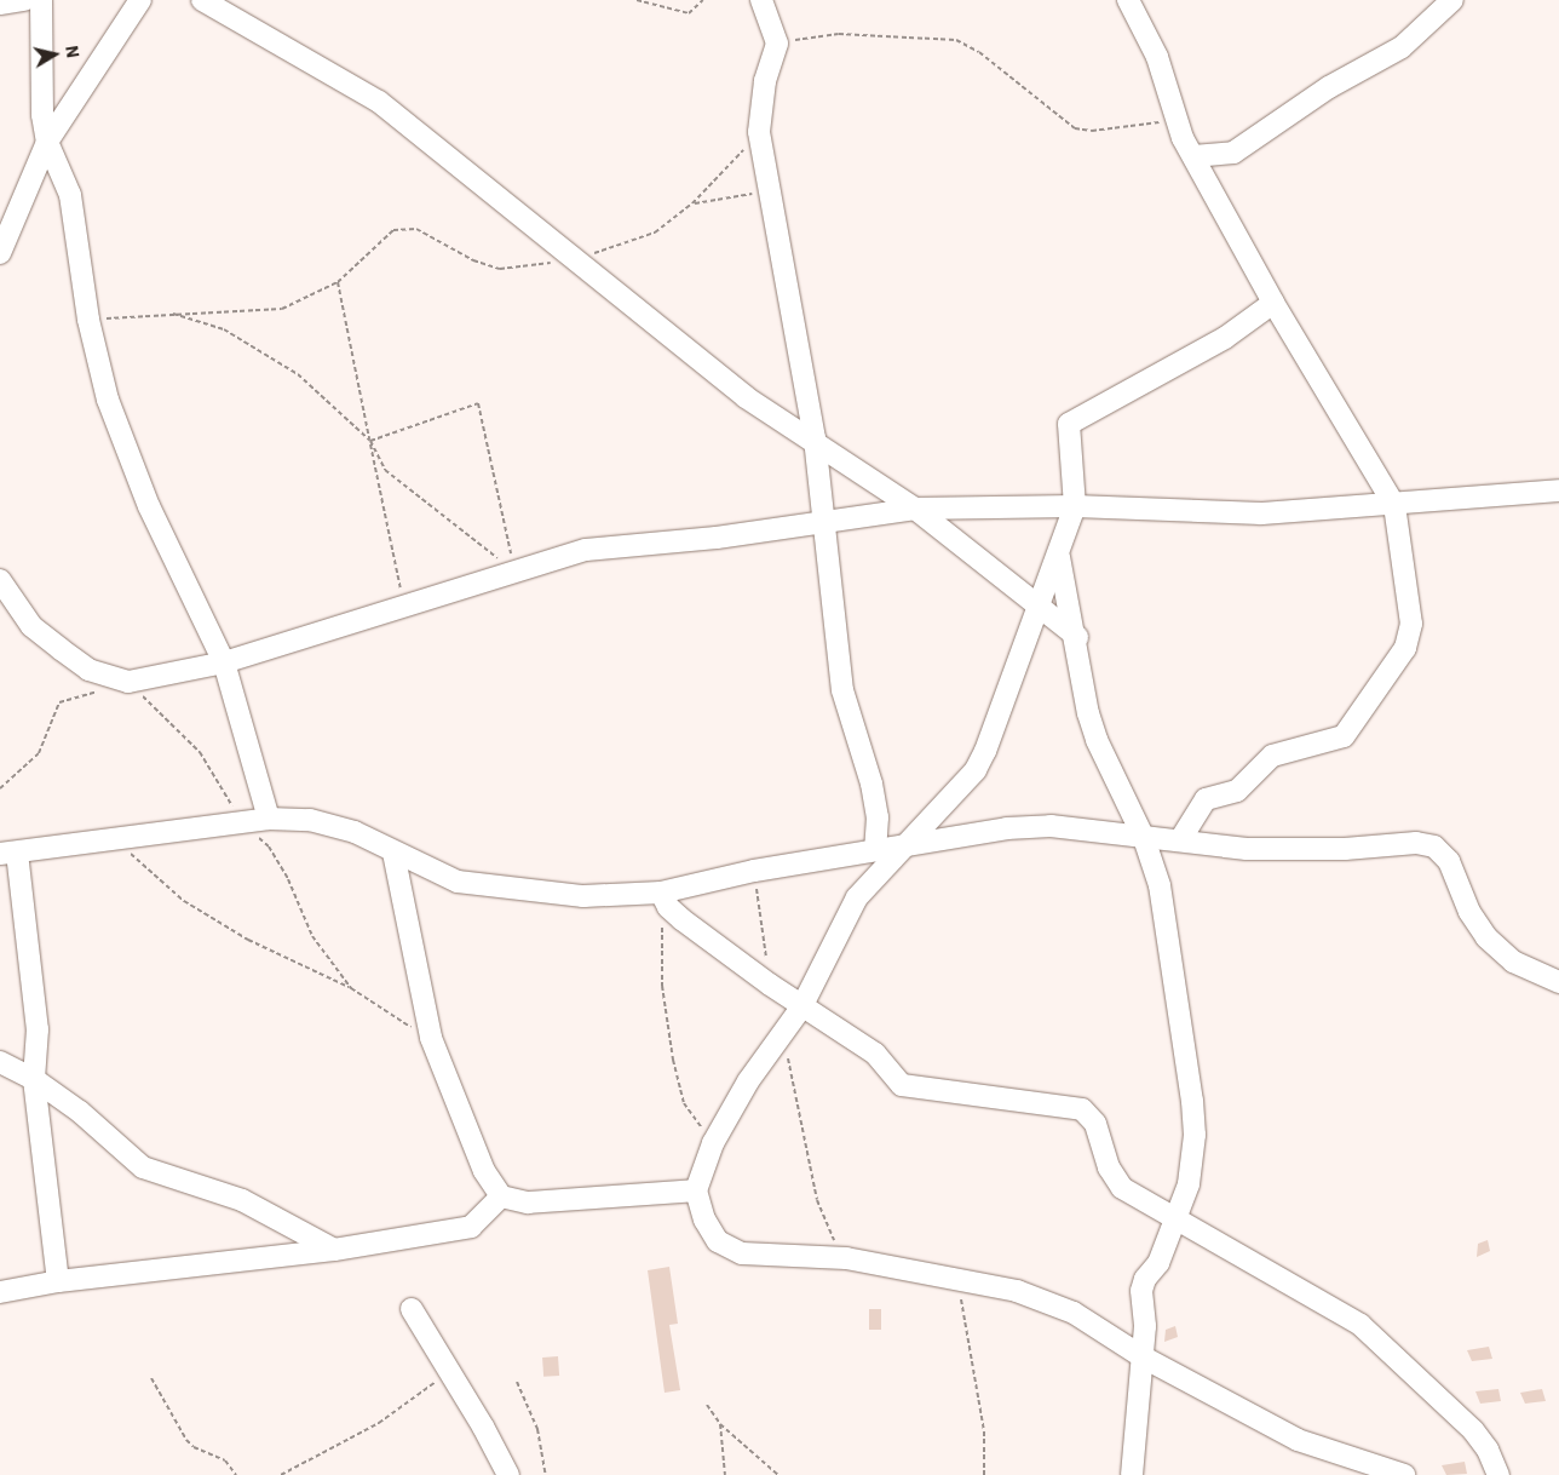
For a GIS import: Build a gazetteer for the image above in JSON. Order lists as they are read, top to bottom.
{
  "north": "right"
}
